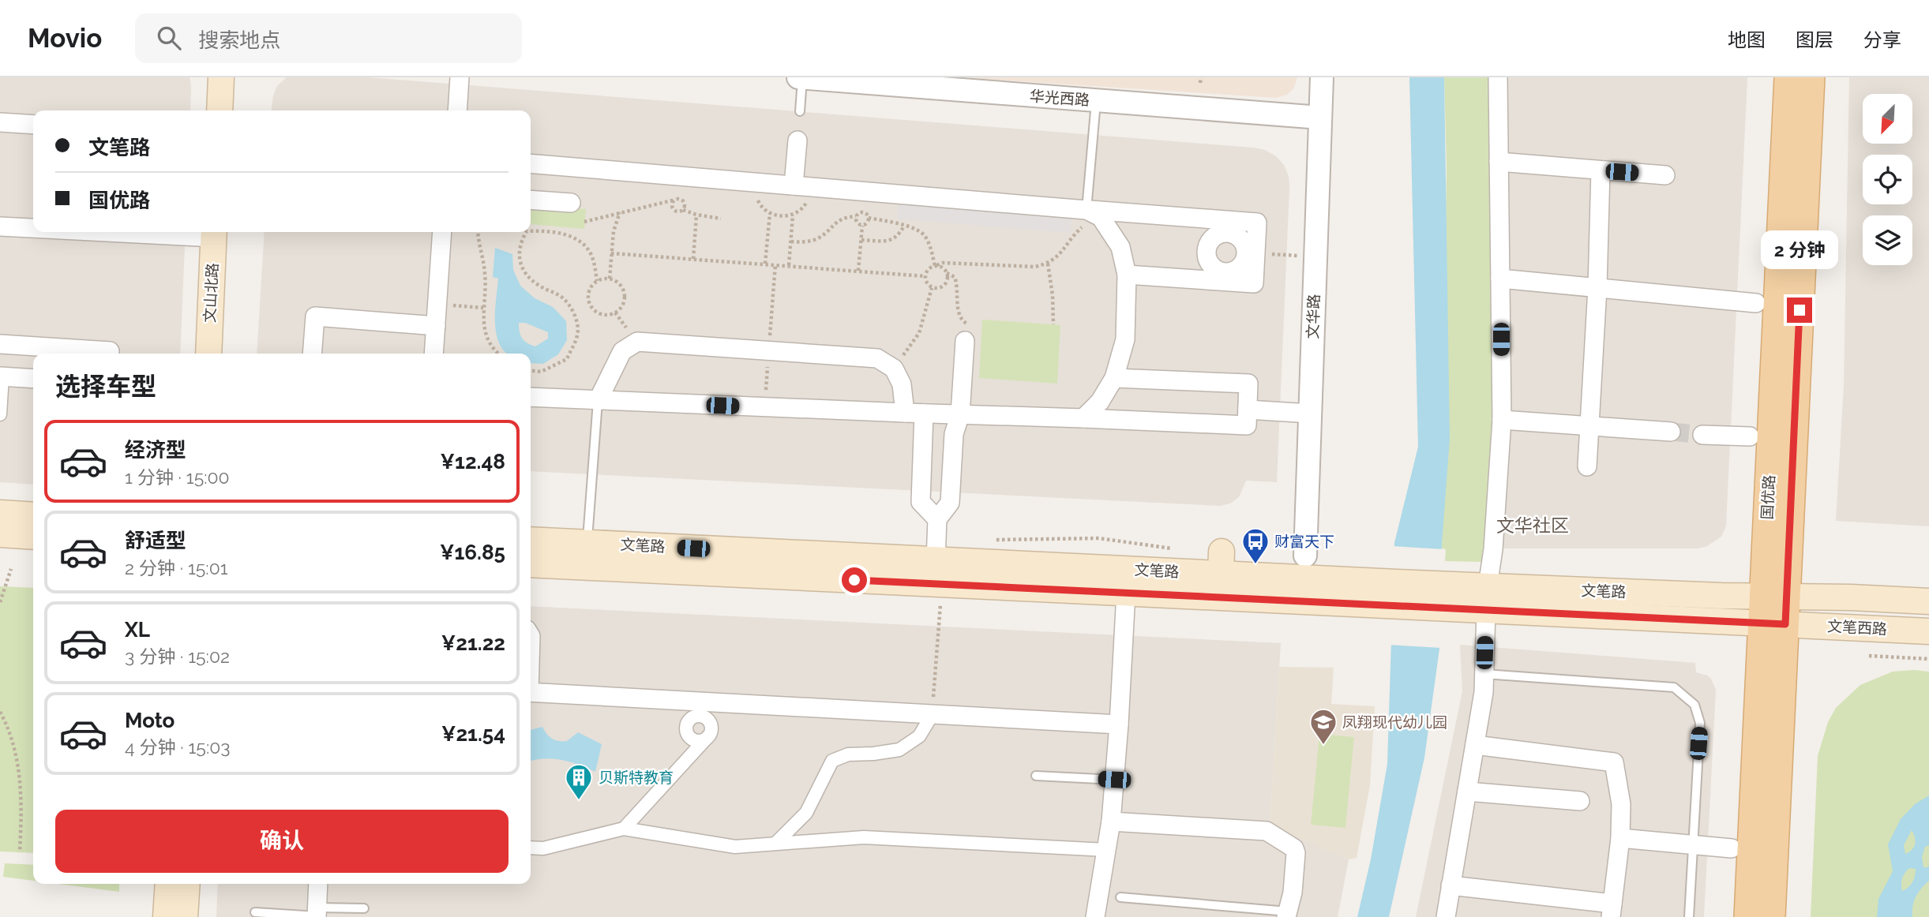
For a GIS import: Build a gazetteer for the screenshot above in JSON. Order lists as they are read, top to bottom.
{
  "streets": {
    "main road": [
      "文山北路",
      "国优路",
      "文笔路",
      "文笔西路"
    ],
    "street": ["华光西路", "文华路"]
  },
  "crossings": [
    ["华光西路", "文华路"],
    ["国优路", "文笔路"],
    ["国优路", "文笔西路"],
    ["文笔路", "文笔西路"]
  ],
  "districts": ["文华社区"],
  "places": {
    "bus stop": ["财富天下"],
    "school or university": ["凤翔现代幼儿园"],
    "building": ["贝斯特教育"]
  },
  "north": "bottom left",
  "page": {
    "header": "Movio",
    "search": "搜索地点",
    "nav": ["地图", "图层", "分享"],
    "banner": ["文笔路", "国优路"],
    "bubble": "2 分钟",
    "heading": "选择车型",
    "list": [
      {
        "name": "经济型",
        "note": "1 分钟 · 15:00",
        "value": "¥12.48"
      },
      {
        "name": "舒适型",
        "note": "2 分钟 · 15:01",
        "value": "¥16.85"
      },
      {
        "name": "XL",
        "note": "3 分钟 · 15:02",
        "value": "¥21.22"
      },
      {
        "name": "Moto",
        "note": "4 分钟 · 15:03",
        "value": "¥21.54"
      }
    ],
    "buttons": "确认"
  }
}
